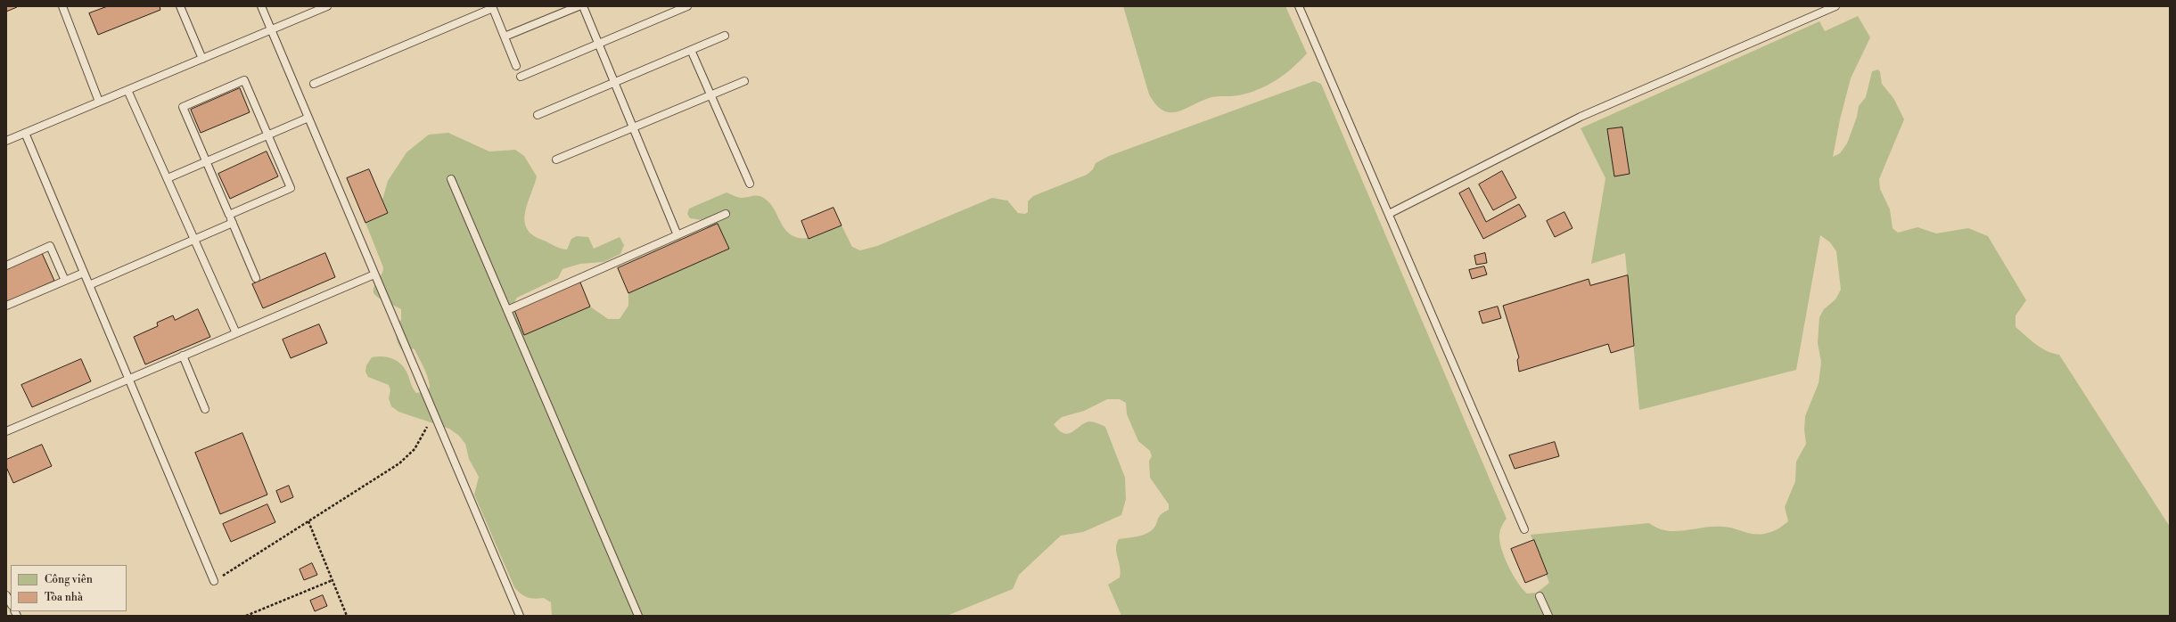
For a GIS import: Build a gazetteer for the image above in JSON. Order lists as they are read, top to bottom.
{
  "legend": ["Công viên", "Tòa nhà"]
}
